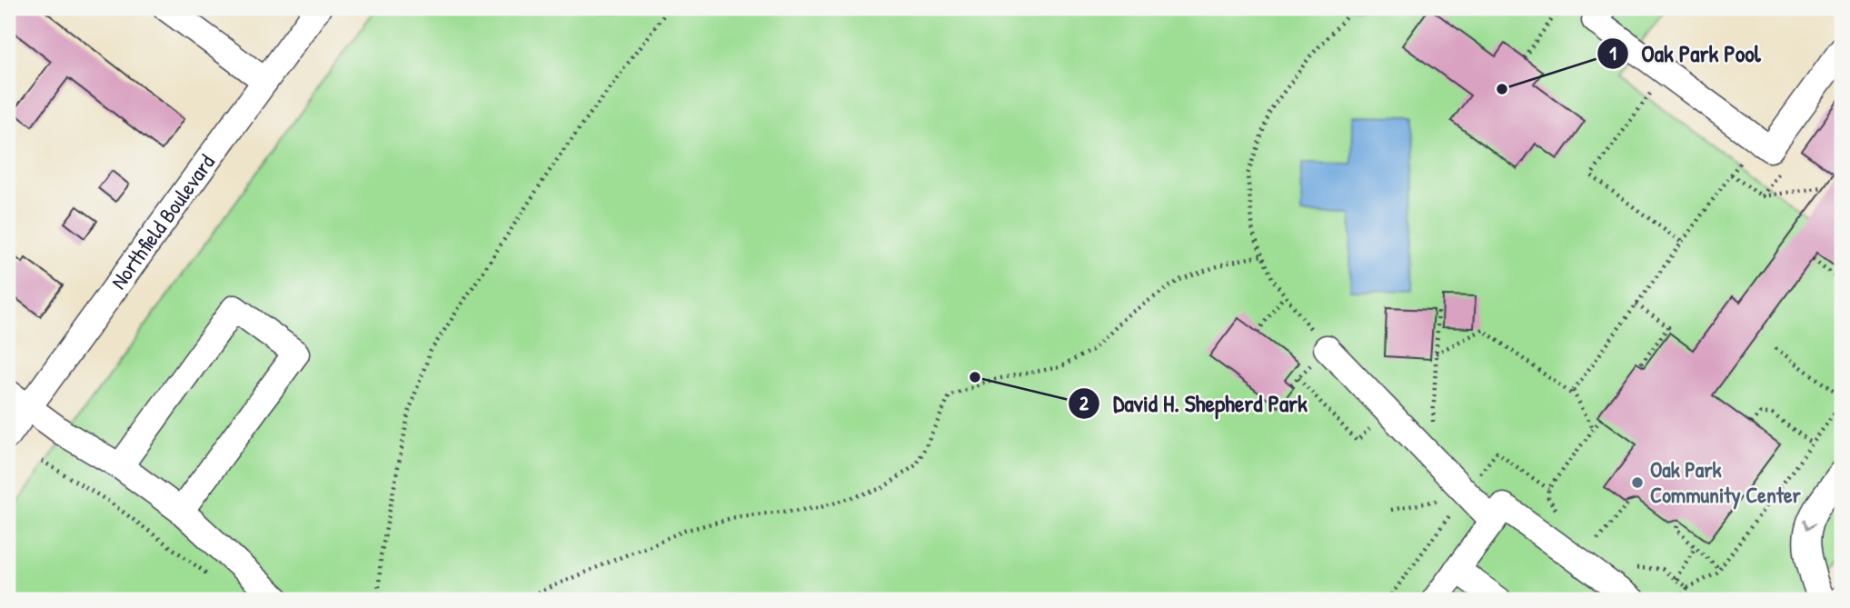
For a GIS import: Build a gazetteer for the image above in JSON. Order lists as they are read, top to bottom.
{
  "streets": {
    "street": ["Northfield Boulevard"]
  },
  "places": ["Oak Park Pool", "David H. Shepherd Park", "Oak Park Community Center"]
}
